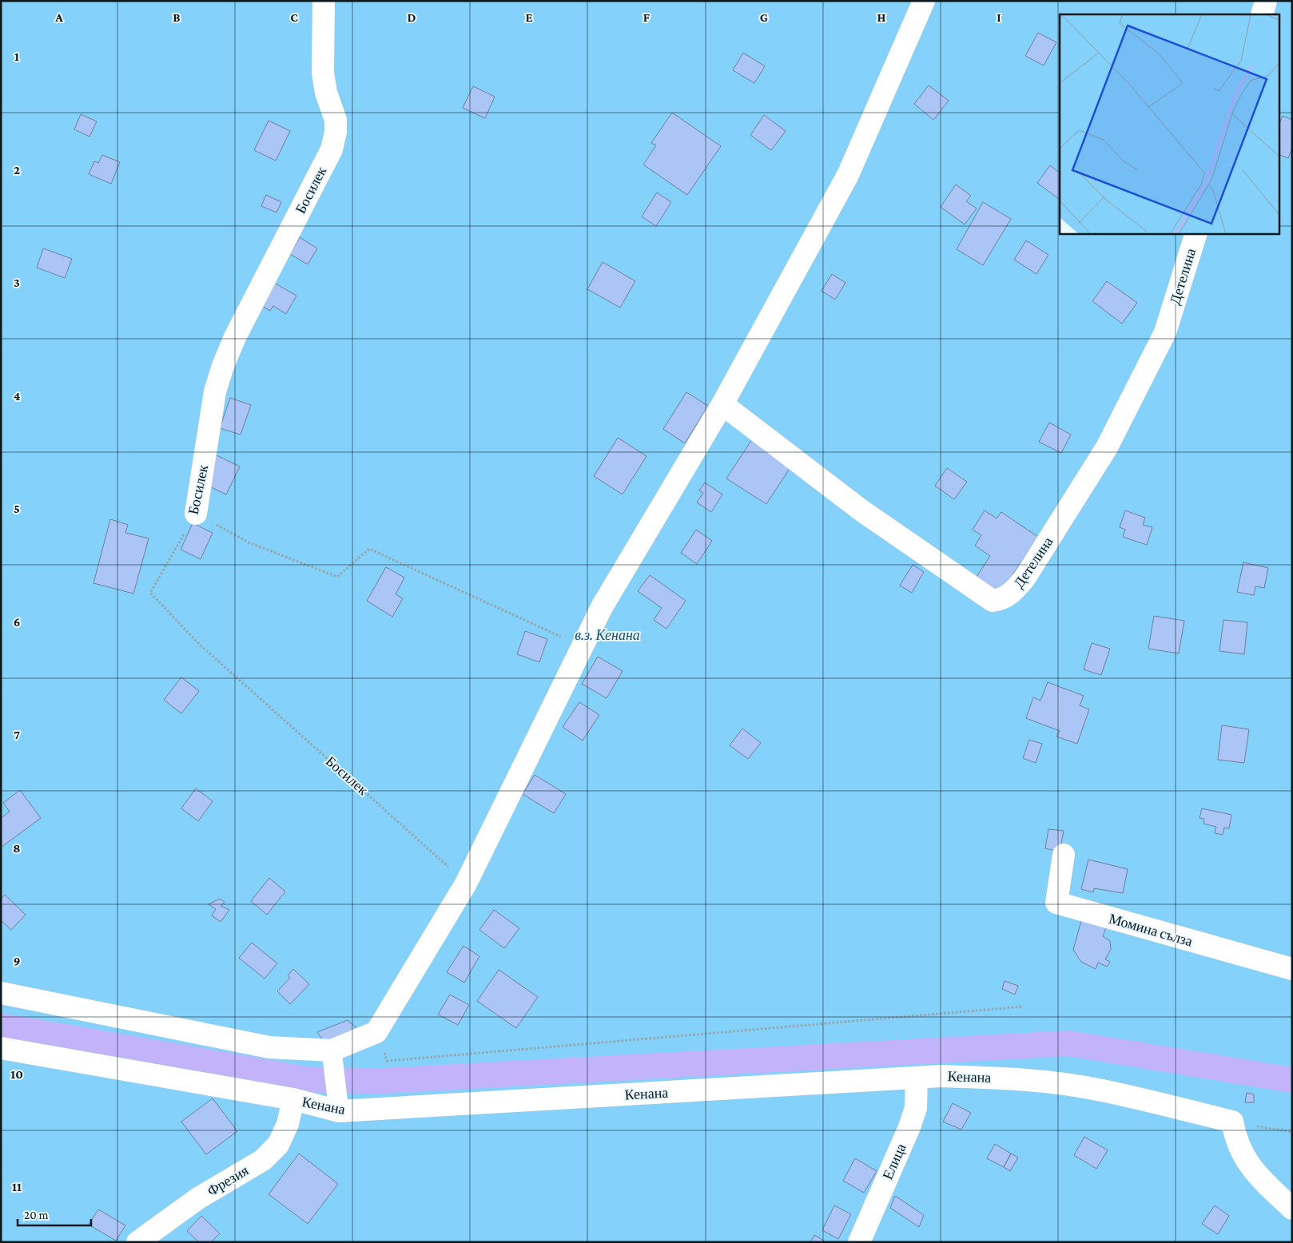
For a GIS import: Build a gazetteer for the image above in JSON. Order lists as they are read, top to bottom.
{
  "streets": {
    "street": [
      "Босилек",
      "Детелина",
      "Момина сълза",
      "Кенана",
      "Елица",
      "Фрезия"
    ]
  },
  "crossings": [
    ["Кенана", "Елица"],
    ["Кенана", "Фрезия"]
  ],
  "parks": ["в.з. Кенана"],
  "scale_bar": "20 m",
  "grid": {
    "columns": [
      "A",
      "B",
      "C",
      "D",
      "E",
      "F",
      "G",
      "H",
      "I"
    ],
    "rows": [
      "1",
      "2",
      "3",
      "4",
      "5",
      "6",
      "7",
      "8",
      "9",
      "10",
      "11"
    ]
  }
}
